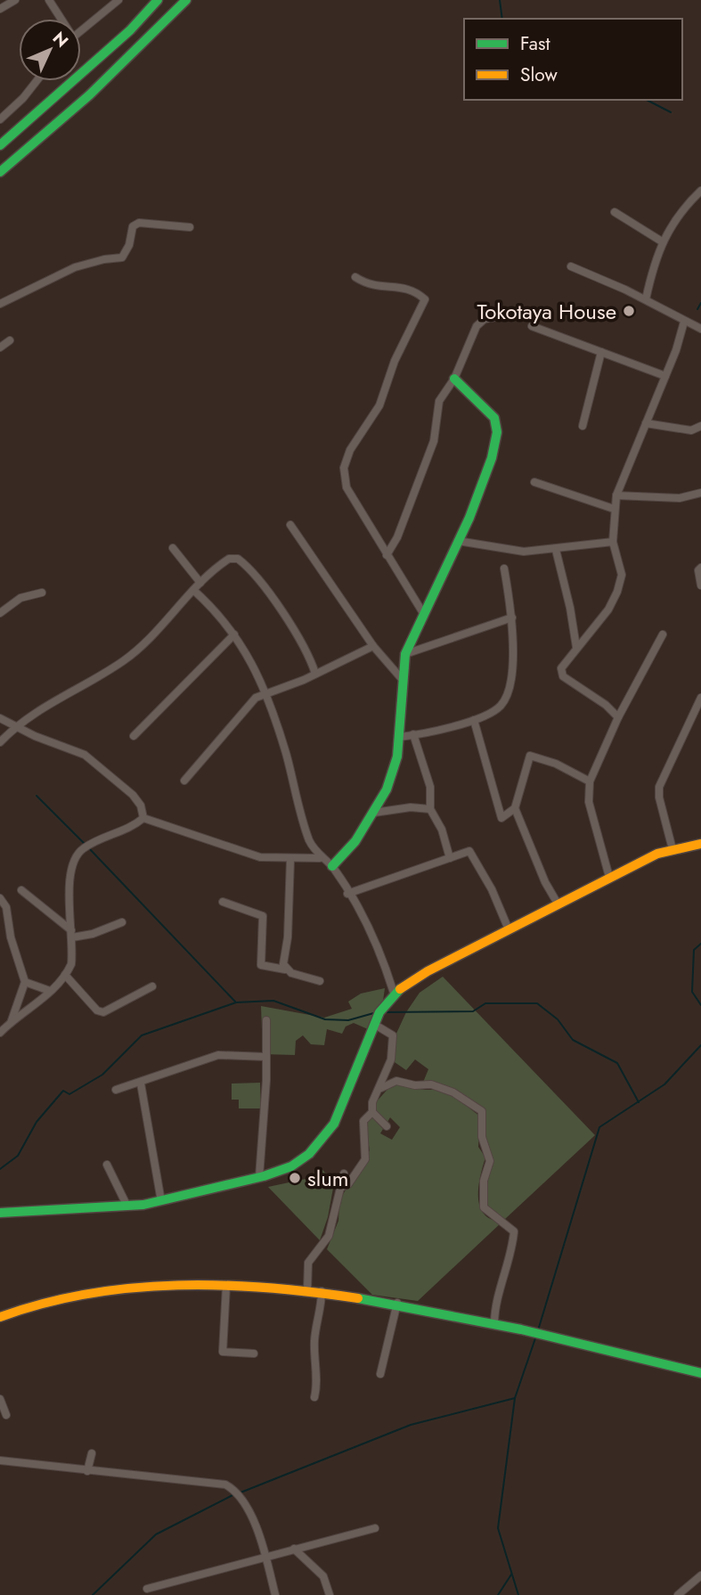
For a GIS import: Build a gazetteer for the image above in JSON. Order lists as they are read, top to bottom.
{
  "places": ["Tokotaya House", "slum"],
  "legend": ["Fast", "Slow"],
  "north": "top right"
}
